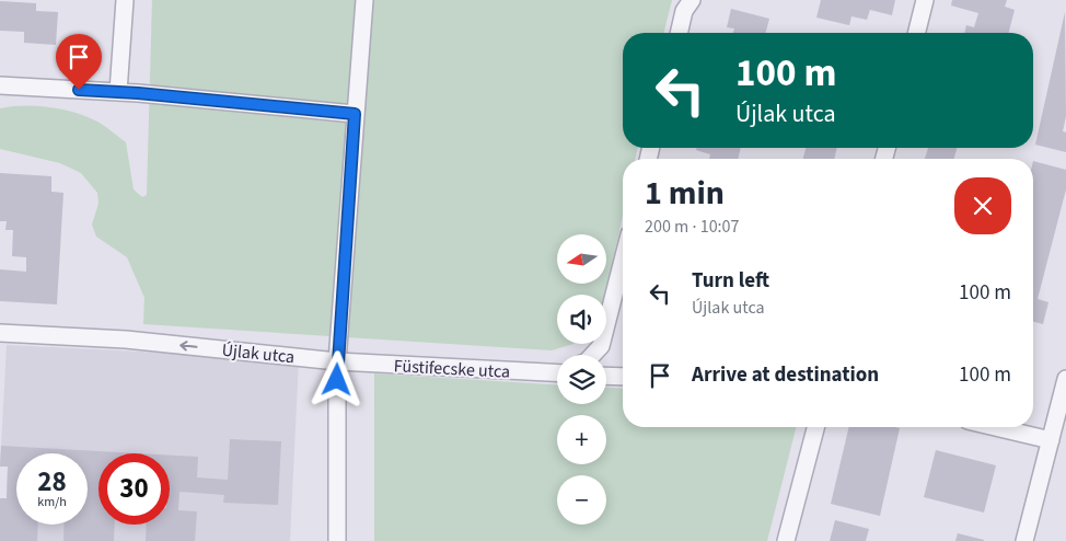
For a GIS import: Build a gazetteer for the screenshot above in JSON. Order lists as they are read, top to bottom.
{
  "streets": {
    "street": ["Újlak utca", "Füstifecske utca"]
  },
  "crossings": [
    ["Újlak utca", "Füstifecske utca"]
  ],
  "one_way": ["Újlak utca"],
  "north": "left",
  "page": {
    "turn": ["100 m", "Újlak utca"],
    "heading": ["1 min", "200 m · 10:07"],
    "map_buttons": ["+", "−"],
    "list": [
      {
        "name": "Turn left",
        "note": "Újlak utca",
        "value": "100 m"
      },
      {
        "name": "Arrive at destination",
        "value": "100 m"
      }
    ],
    "speed": "28 km/h",
    "limit": "30"
  }
}
